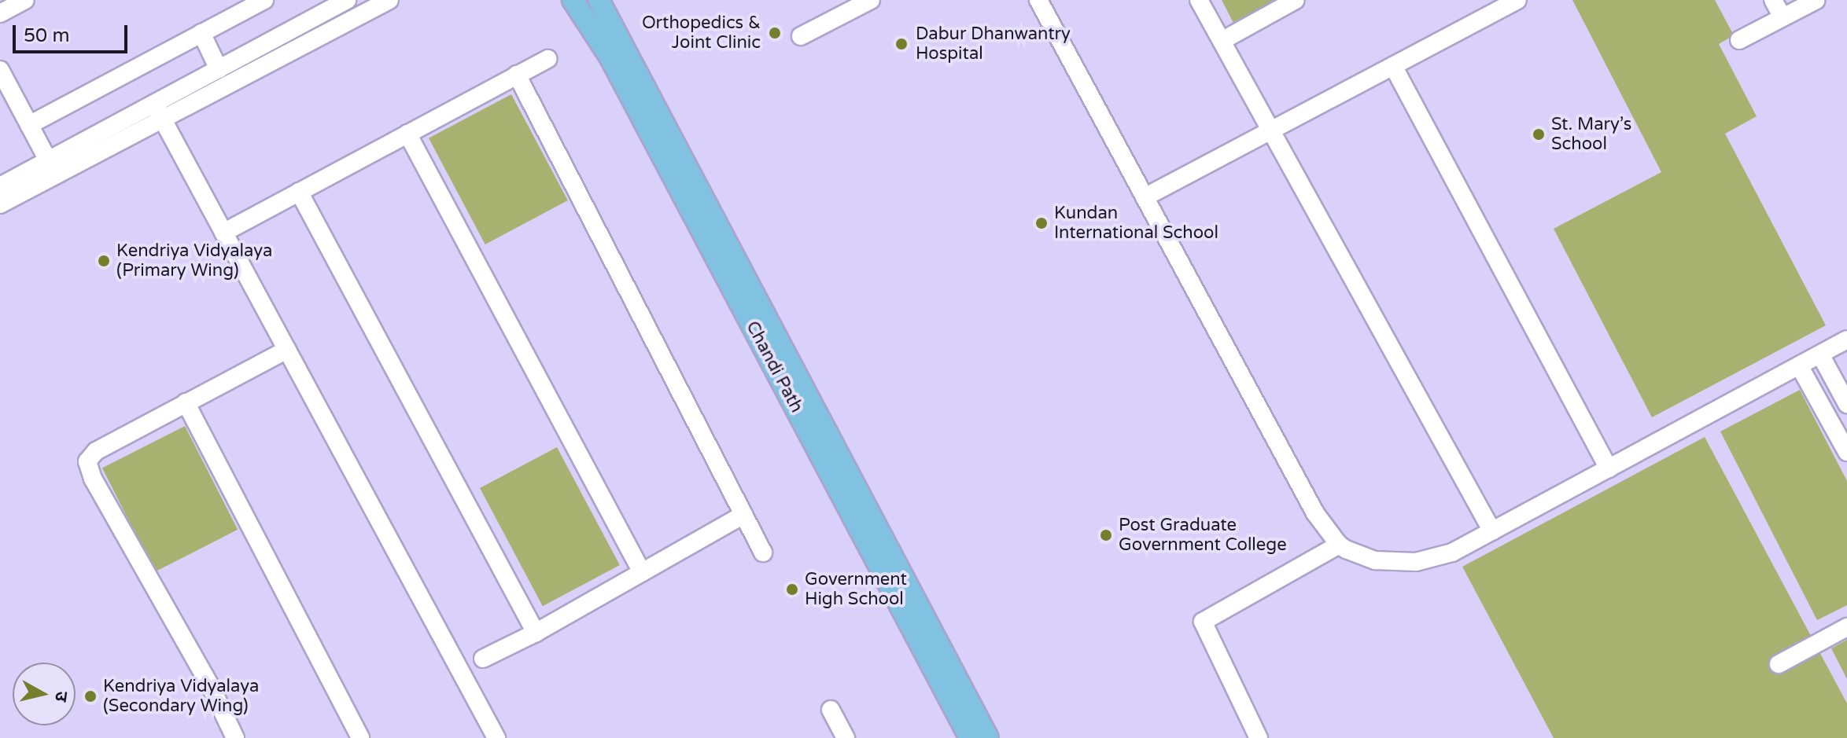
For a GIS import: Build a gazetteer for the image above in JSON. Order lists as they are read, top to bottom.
{
  "streets": {
    "main road": ["Chandi Path"]
  },
  "places": [
    "Orthopedics & Joint Clinic",
    "Dabur Dhanwantry Hospital",
    "St. Mary’s School",
    "Kundan International School",
    "Kendriya Vidyalaya (Primary Wing)",
    "Post Graduate Government College",
    "Government High School",
    "Kendriya Vidyalaya (Secondary Wing)"
  ],
  "scale_bar": "50 m",
  "north": "right"
}
